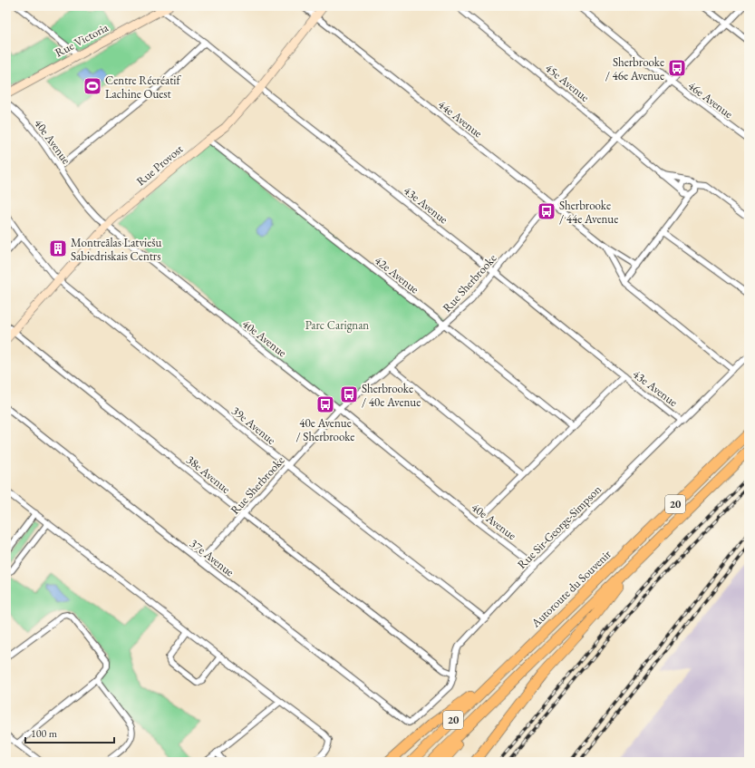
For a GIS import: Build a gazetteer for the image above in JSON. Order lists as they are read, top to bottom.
{
  "streets": {
    "highway": ["20", "Autoroute du Souvenir"],
    "street": [
      "Rue Victoria",
      "45e Avenue",
      "46e Avenue",
      "44e Avenue",
      "40e Avenue",
      "Rue Provost",
      "43e Avenue",
      "42e Avenue",
      "Rue Sherbrooke",
      "39e Avenue",
      "38e Avenue",
      "Rue Sir-George-Simpson",
      "37e Avenue"
    ]
  },
  "crossings": [
    ["Rue Victoria", "43e Avenue"],
    ["45e Avenue", "Rue Sherbrooke"],
    ["46e Avenue", "Rue Sherbrooke"],
    ["44e Avenue", "Rue Provost"],
    ["44e Avenue", "Rue Sherbrooke"],
    ["44e Avenue", "Rue Sir-George-Simpson"],
    ["40e Avenue", "Rue Provost"],
    ["40e Avenue", "Rue Sherbrooke"],
    ["40e Avenue", "Rue Sir-George-Simpson"],
    ["Rue Provost", "43e Avenue"],
    ["Rue Provost", "42e Avenue"],
    ["Rue Provost", "39e Avenue"],
    ["Rue Provost", "38e Avenue"],
    ["43e Avenue", "Rue Sherbrooke"],
    ["43e Avenue", "Rue Sir-George-Simpson"],
    ["42e Avenue", "Rue Sherbrooke"],
    ["Rue Sherbrooke", "39e Avenue"],
    ["Rue Sherbrooke", "38e Avenue"],
    ["Rue Sherbrooke", "37e Avenue"],
    ["39e Avenue", "Rue Sir-George-Simpson"],
    ["38e Avenue", "Rue Sir-George-Simpson"],
    ["Rue Sir-George-Simpson", "37e Avenue"]
  ],
  "parks": ["Parc Carignan"],
  "places": {
    "bus stop": [
      "Sherbrooke / 46e Avenue",
      "Sherbrooke / 44e Avenue",
      "Sherbrooke / 40e Avenue",
      "40e Avenue / Sherbrooke"
    ],
    "sports": ["Centre Récréatif Lachine Ouest"],
    "building": ["Montreālas Latviešu Sabiedriskais Centrs"]
  },
  "scale_bar": "100 m"
}
